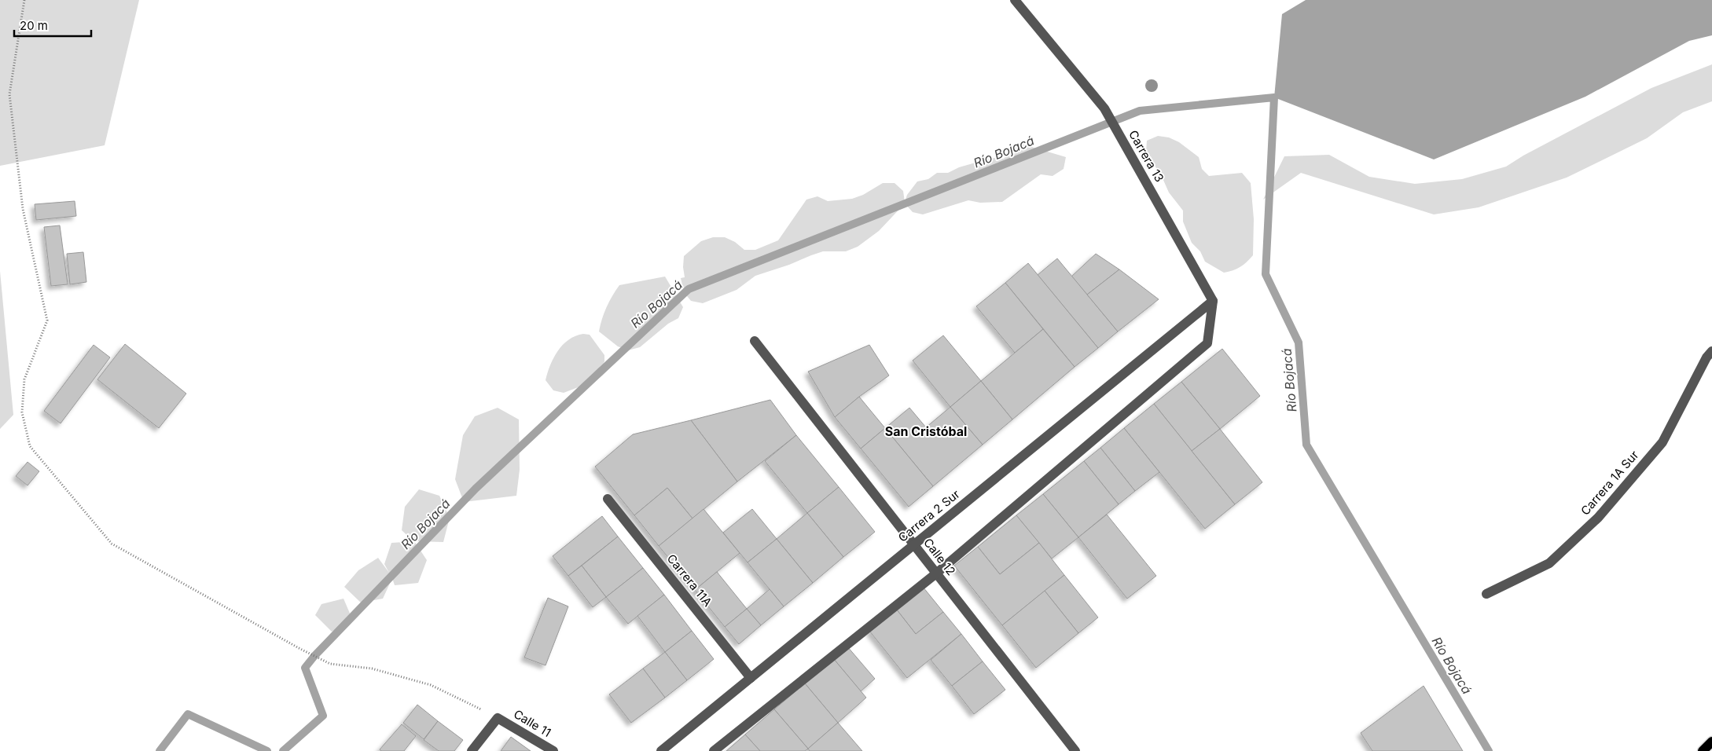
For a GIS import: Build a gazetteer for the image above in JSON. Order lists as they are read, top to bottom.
{
  "streets": {
    "street": [
      "Carrera 13",
      "Carrera 1A Sur",
      "Carrera 2 Sur",
      "Calle 12",
      "Carrera 11A",
      "Calle 11"
    ]
  },
  "crossings": [
    ["Carrera 13", "Carrera 2 Sur"],
    ["Carrera 2 Sur", "Calle 12"],
    ["Carrera 2 Sur", "Carrera 11A"]
  ],
  "districts": ["San Cristóbal"],
  "water": ["Río Bojacá"],
  "scale_bar": "20 m"
}
